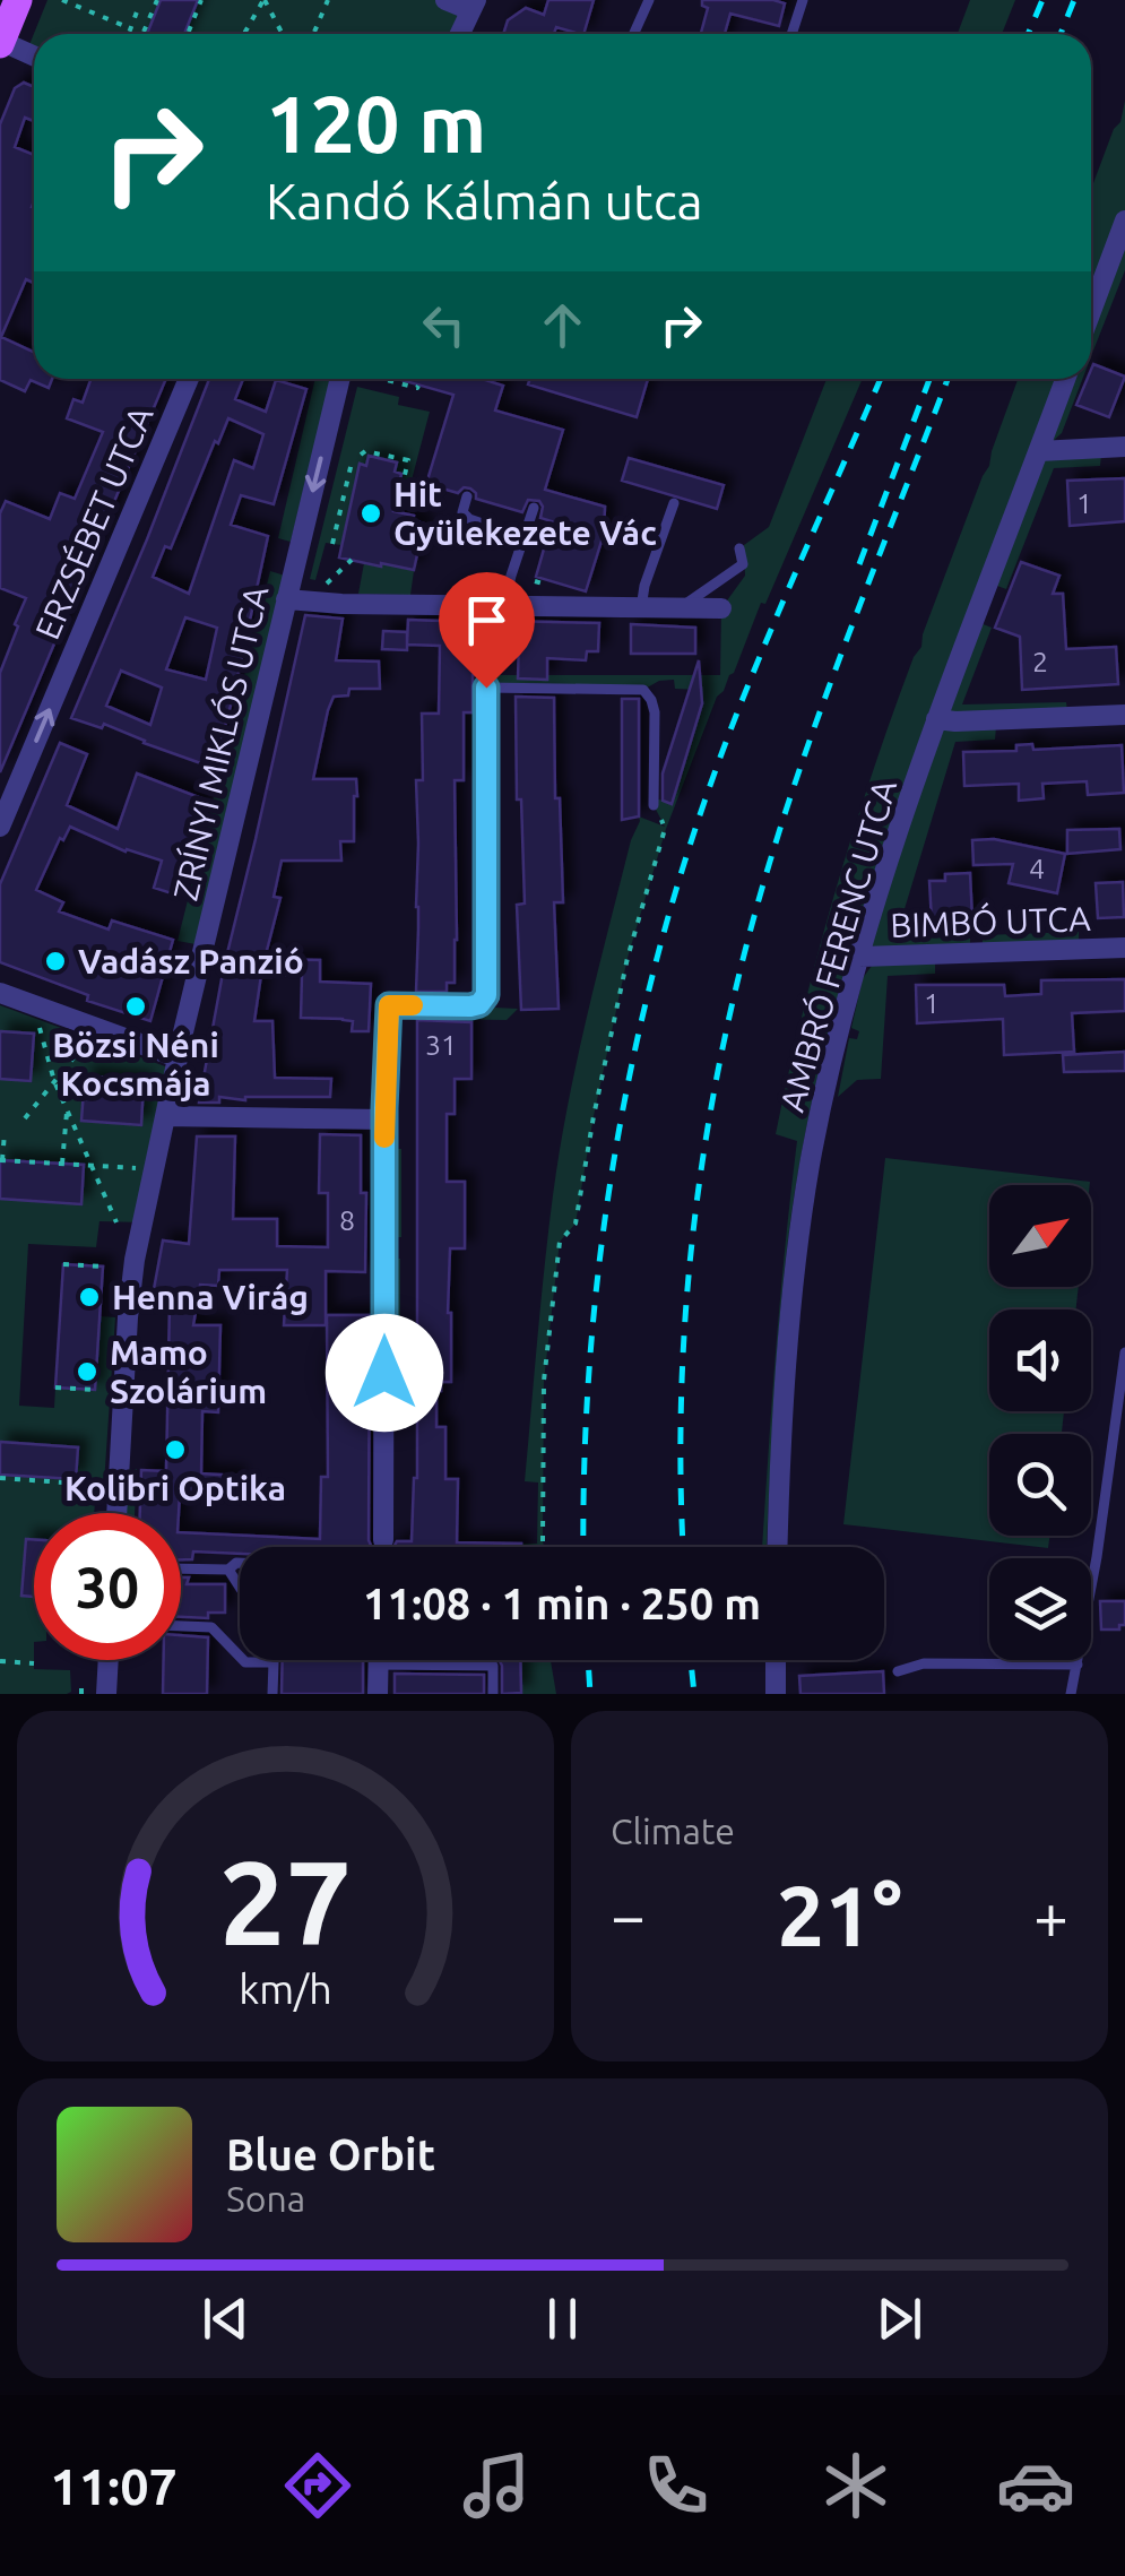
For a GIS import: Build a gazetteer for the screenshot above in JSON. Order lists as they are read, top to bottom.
{
  "streets": {
    "street": [
      "ERZSÉBET UTCA",
      "ZRÍNYI MIKLÓS UTCA",
      "BIMBÓ UTCA",
      "AMBRÓ FERENC UTCA"
    ]
  },
  "crossings": [
    ["BIMBÓ UTCA", "AMBRÓ FERENC UTCA"]
  ],
  "one_way": ["ERZSÉBET UTCA"],
  "places": [
    "Hit Gyülekezete Vác",
    "Vadász Panzió",
    "Bözsi Néni Kocsmája",
    "Henna Virág",
    "Mamo Szolárium",
    "Kolibri Optika"
  ],
  "house_numbers": [
    "1",
    "2",
    "4",
    "1",
    "31",
    "8"
  ],
  "north": "top right",
  "page": {
    "turn": ["120 m", "Kandó Kálmán utca"],
    "limit": "30",
    "trip": "11:08 · 1 min · 250 m",
    "tile": "Climate",
    "heat": ["−", "21°", "+"],
    "song": ["Blue Orbit", "Sona"],
    "tabs": "11:07",
    "gauge": ["27", "km/h"]
  }
}
